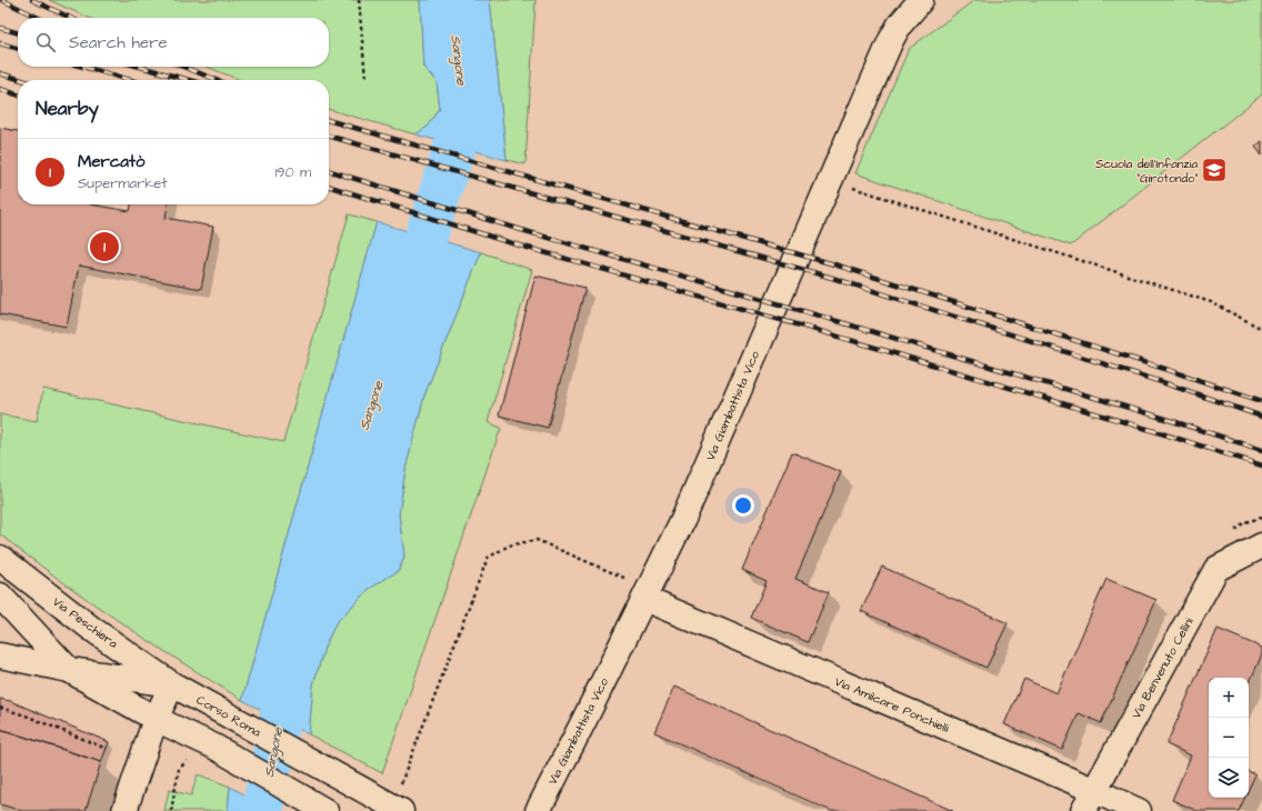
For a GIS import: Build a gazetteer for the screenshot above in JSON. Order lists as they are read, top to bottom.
{
  "streets": {
    "street": [
      "Via Giambattista Vico",
      "Via Peschiera",
      "Via Benvenuto Cellini",
      "Via Amilcare Ponchielli",
      "Corso Roma"
    ]
  },
  "crossings": [
    ["Via Giambattista Vico", "Via Amilcare Ponchielli"],
    ["Via Peschiera", "Corso Roma"],
    ["Via Benvenuto Cellini", "Via Amilcare Ponchielli"]
  ],
  "water": ["Sangone"],
  "places": {
    "school or university": ["Scuola dell'Infanzia \"Girotondo\""]
  },
  "page": {
    "search": "Search here",
    "heading": "Nearby",
    "list": [
      {
        "mark": "1",
        "name": "Mercatò",
        "note": "Supermarket",
        "value": "190 m"
      }
    ],
    "pins": "1",
    "map_buttons": ["+", "−"]
  }
}
